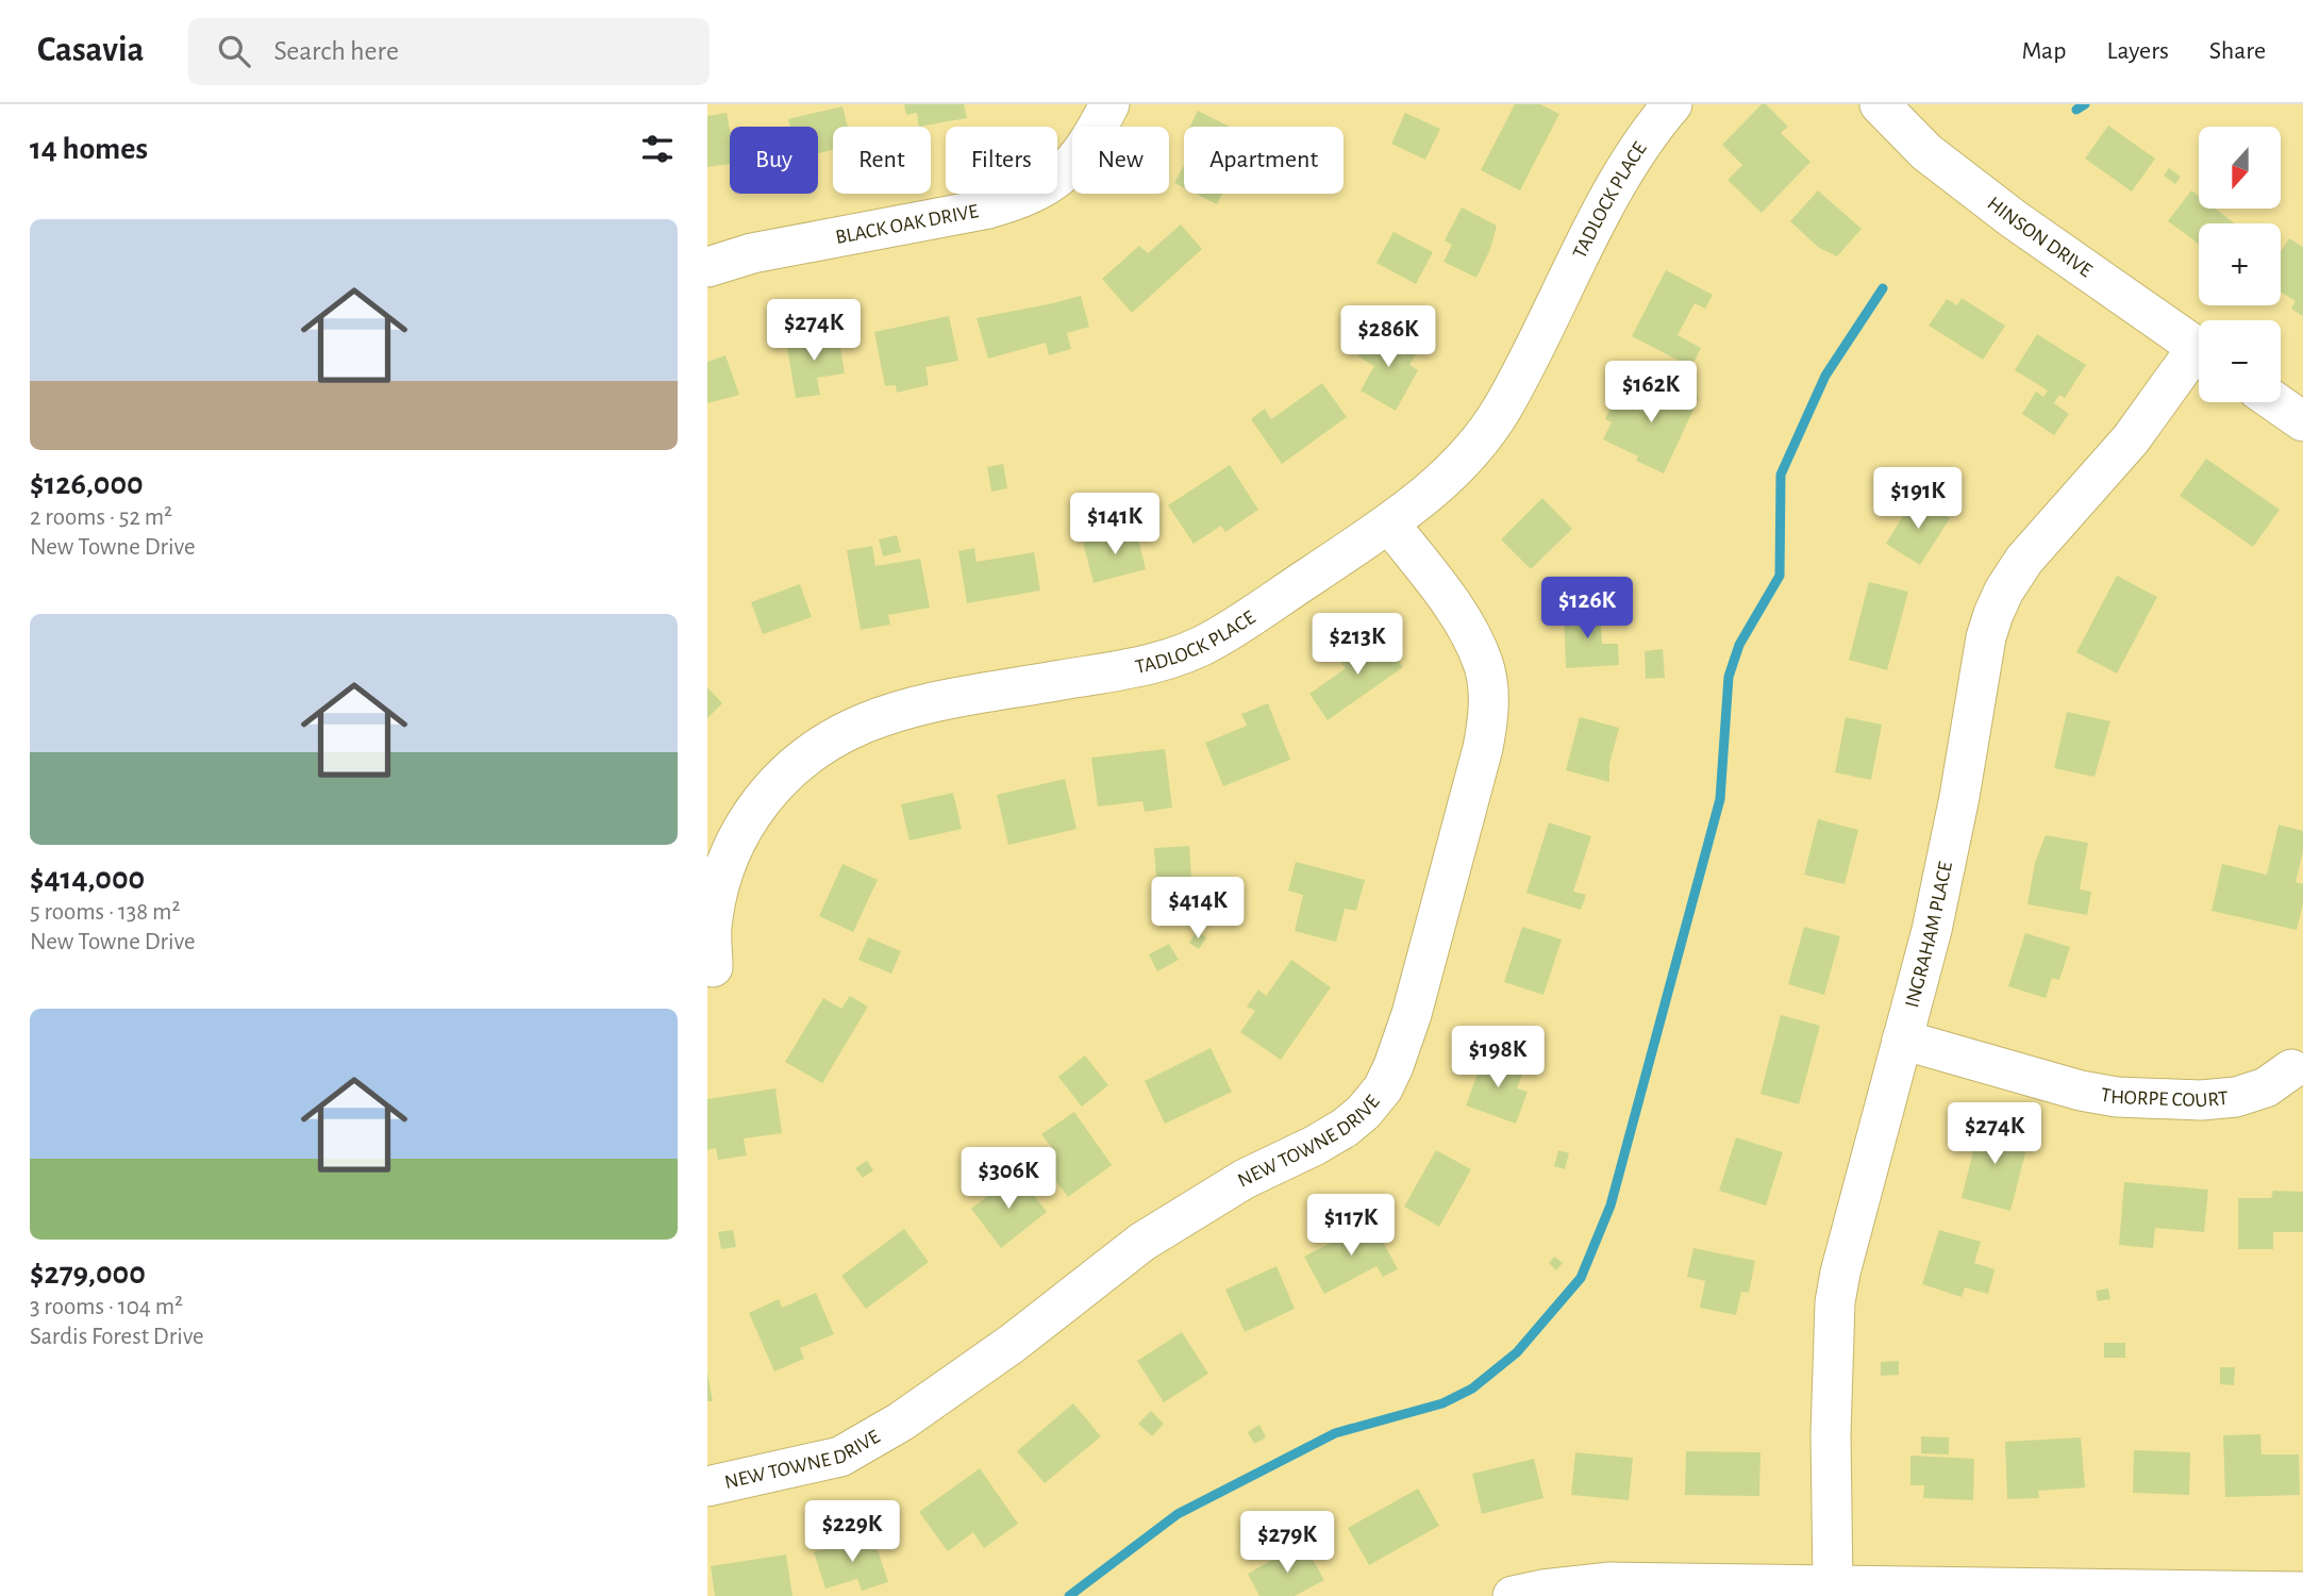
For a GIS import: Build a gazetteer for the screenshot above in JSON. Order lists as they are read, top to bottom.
{
  "streets": {
    "street": [
      "TADLOCK PLACE",
      "BLACK OAK DRIVE",
      "HINSON DRIVE",
      "INGRAHAM PLACE",
      "THORPE COURT",
      "NEW TOWNE DRIVE"
    ]
  },
  "crossings": [
    ["TADLOCK PLACE", "NEW TOWNE DRIVE"],
    ["INGRAHAM PLACE", "THORPE COURT"]
  ],
  "north": "bottom",
  "page": {
    "header": "Casavia",
    "search": "Search here",
    "nav": ["Map", "Layers", "Share"],
    "heading": "14 homes",
    "map_buttons": ["+", "−"],
    "chip": [
      "Buy",
      "Rent",
      "Filters",
      "New",
      "Apartment"
    ],
    "list": [
      {
        "name": "$126,000",
        "note": "2 rooms · 52 m² · New Towne Drive"
      },
      {
        "name": "$414,000",
        "note": "5 rooms · 138 m² · New Towne Drive"
      },
      {
        "name": "$279,000",
        "note": "3 rooms · 104 m² · Sardis Forest Drive"
      }
    ],
    "price": [
      "$274K",
      "$286K",
      "$162K",
      "$191K",
      "$141K",
      "$126K",
      "$213K",
      "$414K",
      "$198K",
      "$274K",
      "$306K",
      "$117K",
      "$229K",
      "$279K"
    ]
  }
}
